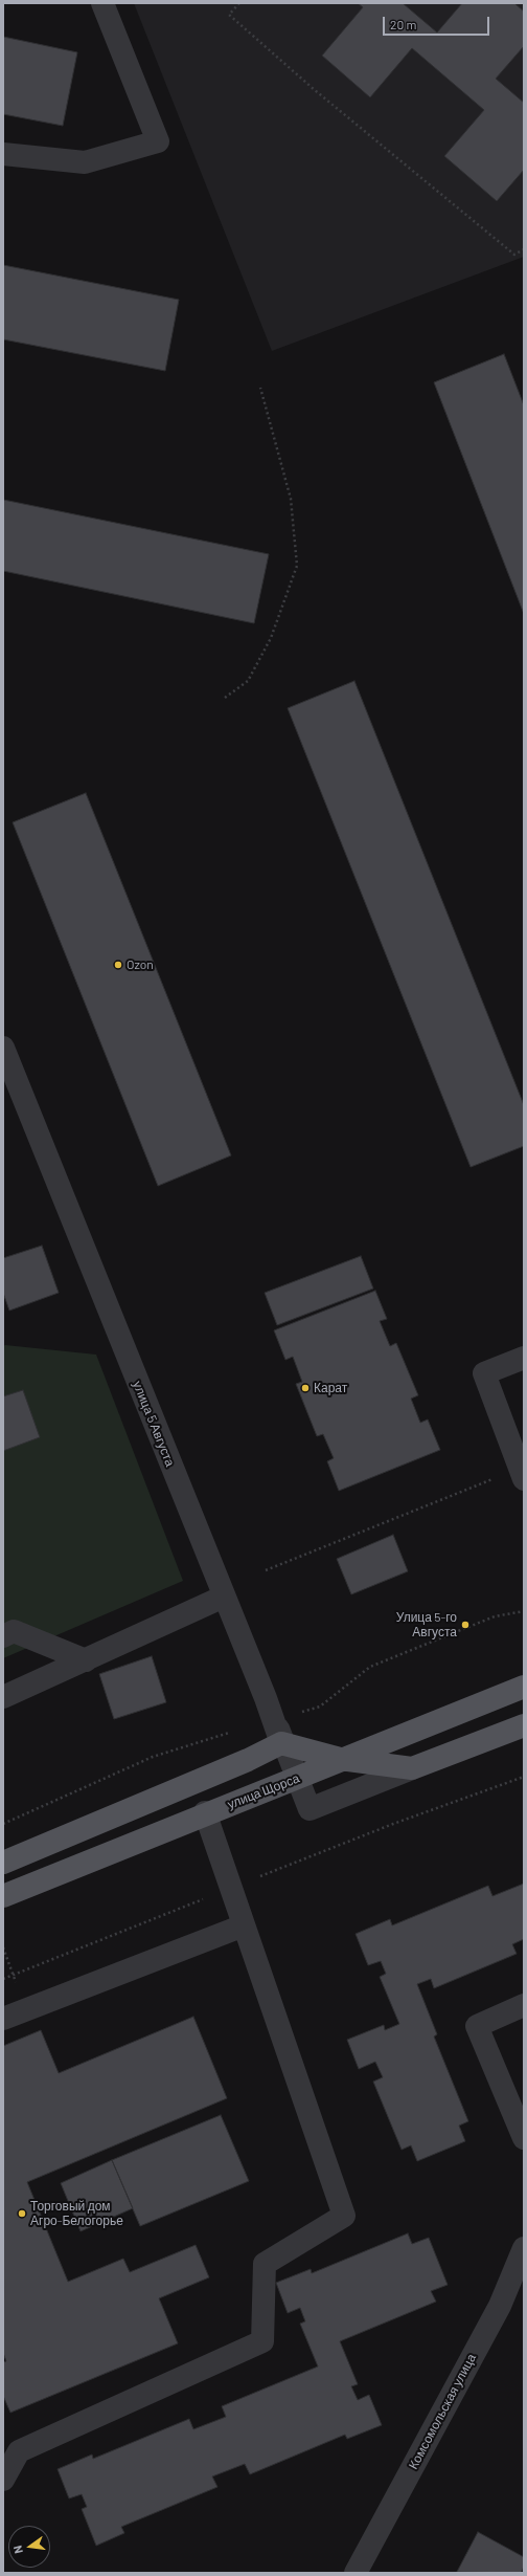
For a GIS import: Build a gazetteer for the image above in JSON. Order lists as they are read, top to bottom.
{
  "streets": {
    "main road": ["улица Щорса"],
    "street": ["улица 5 Августа", "Комсомольская улица"]
  },
  "places": [
    "Ozon",
    "Карат",
    "Улица 5-го Августа",
    "Торговый дом Агро-Белогорье"
  ],
  "scale_bar": "20 m",
  "north": "left"
}
